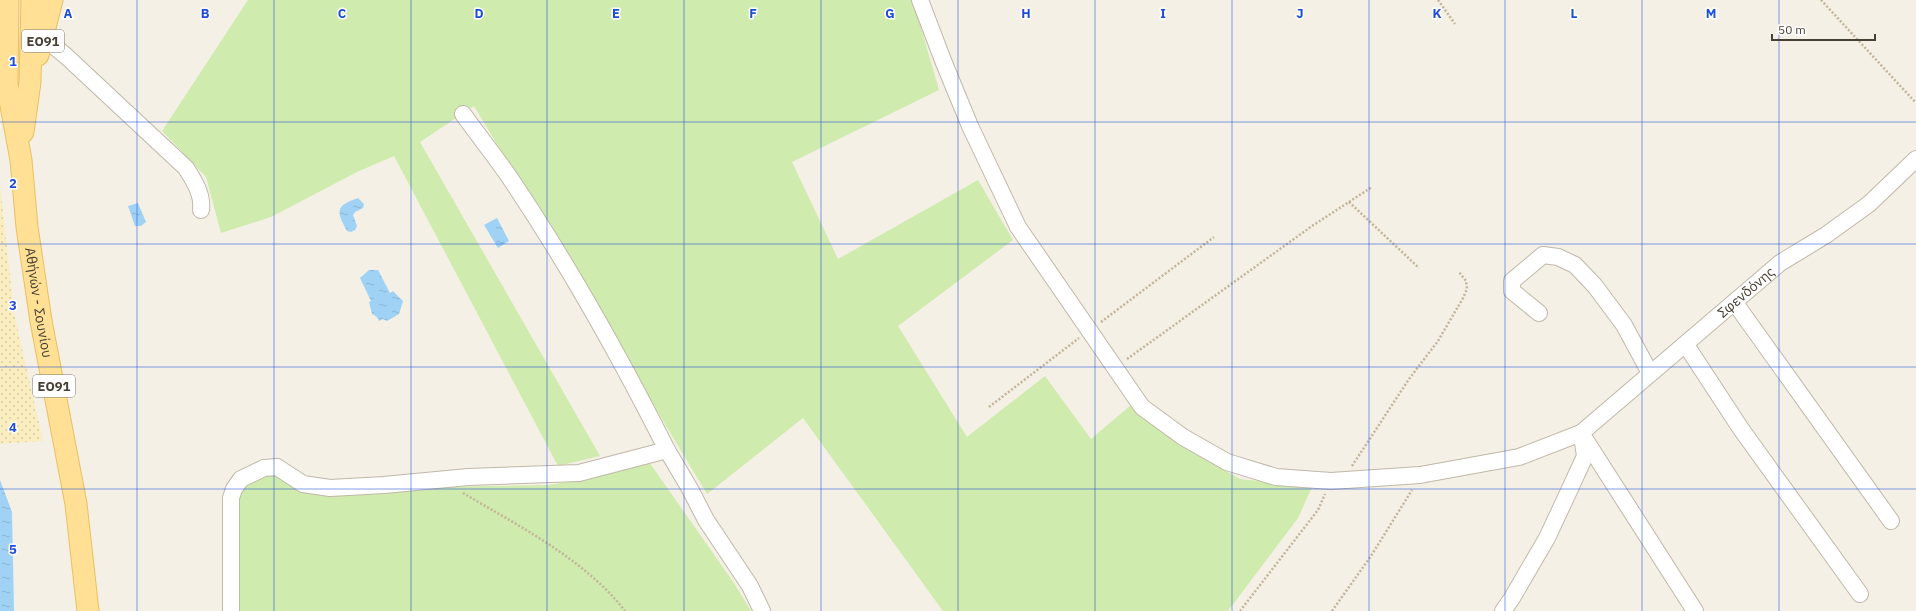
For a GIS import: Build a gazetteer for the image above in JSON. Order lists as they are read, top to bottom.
{
  "streets": {
    "main road": ["ΕΟ91", "Αθήνών - Σουνίου"],
    "street": ["Σφενδόνης"]
  },
  "crossings": [
    ["ΕΟ91", "Αθήνών - Σουνίου"]
  ],
  "scale_bar": "50 m",
  "grid": {
    "columns": [
      "A",
      "B",
      "C",
      "D",
      "E",
      "F",
      "G",
      "H",
      "I",
      "J",
      "K",
      "L",
      "M"
    ],
    "rows": [
      "1",
      "2",
      "3",
      "4",
      "5"
    ]
  }
}
